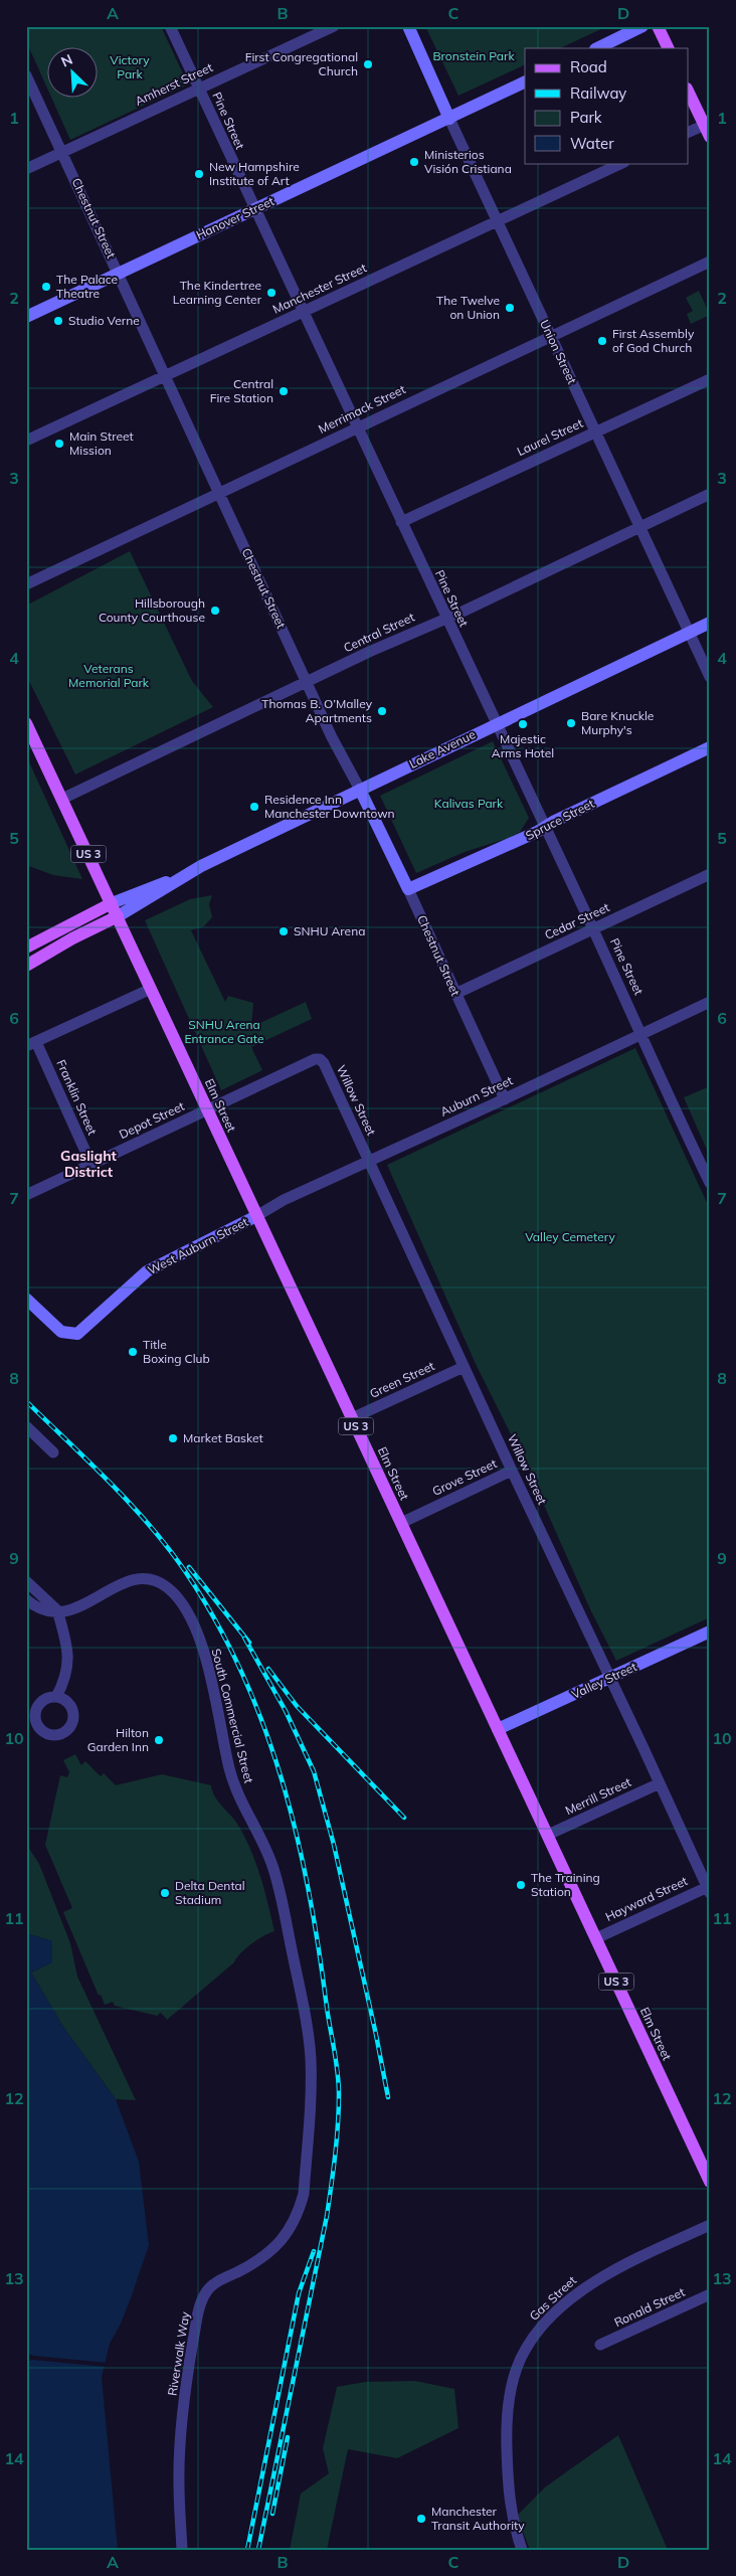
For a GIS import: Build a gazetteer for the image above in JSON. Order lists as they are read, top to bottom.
{
  "streets": {
    "main road": ["US 3", "Elm Street"],
    "street": [
      "Amherst Street",
      "Pine Street",
      "Chestnut Street",
      "Hanover Street",
      "Manchester Street",
      "Union Street",
      "Merrimack Street",
      "Laurel Street",
      "Central Street",
      "Lake Avenue",
      "Spruce Street",
      "Cedar Street",
      "Auburn Street",
      "Franklin Street",
      "Willow Street",
      "Depot Street",
      "West Auburn Street",
      "Green Street",
      "Grove Street",
      "Valley Street",
      "South Commercial Street",
      "Merrill Street",
      "Hayward Street",
      "Gas Street",
      "Ronald Street",
      "Riverwalk Way"
    ]
  },
  "crossings": [
    ["Amherst Street", "Pine Street"],
    ["Amherst Street", "Chestnut Street"],
    ["Pine Street", "Hanover Street"],
    ["Pine Street", "Manchester Street"],
    ["Pine Street", "Merrimack Street"],
    ["Pine Street", "Laurel Street"],
    ["Pine Street", "Central Street"],
    ["Pine Street", "Lake Avenue"],
    ["Pine Street", "Spruce Street"],
    ["Pine Street", "Cedar Street"],
    ["Pine Street", "Auburn Street"],
    ["Chestnut Street", "Hanover Street"],
    ["Chestnut Street", "Manchester Street"],
    ["Chestnut Street", "Merrimack Street"],
    ["Chestnut Street", "Central Street"],
    ["Chestnut Street", "Lake Avenue"],
    ["Chestnut Street", "Spruce Street"],
    ["Chestnut Street", "Cedar Street"],
    ["Chestnut Street", "Auburn Street"],
    ["Hanover Street", "Union Street"],
    ["Manchester Street", "Union Street"],
    ["Union Street", "Merrimack Street"],
    ["Union Street", "Laurel Street"],
    ["Union Street", "Central Street"],
    ["Union Street", "Lake Avenue"],
    ["Central Street", "Elm Street"],
    ["Lake Avenue", "Elm Street"],
    ["Auburn Street", "Willow Street"],
    ["Auburn Street", "Elm Street"],
    ["Auburn Street", "West Auburn Street"],
    ["Franklin Street", "Depot Street"],
    ["Willow Street", "Elm Street"],
    ["Willow Street", "Depot Street"],
    ["Willow Street", "Green Street"],
    ["Willow Street", "Grove Street"],
    ["Willow Street", "Valley Street"],
    ["Willow Street", "Merrill Street"],
    ["Willow Street", "Hayward Street"],
    ["Elm Street", "Depot Street"],
    ["Elm Street", "West Auburn Street"],
    ["Elm Street", "Green Street"],
    ["Elm Street", "Grove Street"],
    ["Elm Street", "Valley Street"],
    ["Elm Street", "Merrill Street"],
    ["Elm Street", "Hayward Street"],
    ["South Commercial Street", "Riverwalk Way"]
  ],
  "districts": ["Gaslight District"],
  "parks": [
    "Bronstein Park",
    "Victory Park",
    "Veterans Memorial Park",
    "Kalivas Park",
    "SNHU Arena Entrance Gate",
    "Valley Cemetery"
  ],
  "places": [
    "First Congregational Church",
    "Ministerios Visión Cristiana",
    "New Hampshire Institute of Art",
    "The Palace Theatre",
    "The Kindertree Learning Center",
    "The Twelve on Union",
    "Studio Verne",
    "First Assembly of God Church",
    "Central Fire Station",
    "Main Street Mission",
    "Hillsborough County Courthouse",
    "Thomas B. O’Malley Apartments",
    "Bare Knuckle Murphy's",
    "Majestic Arms Hotel",
    "Residence Inn Manchester Downtown",
    "SNHU Arena",
    "Title Boxing Club",
    "Market Basket",
    "Hilton Garden Inn",
    "The Training Station",
    "Delta Dental Stadium",
    "Manchester Transit Authority"
  ],
  "legend": [
    "Road",
    "Railway",
    "Park",
    "Water"
  ],
  "north": "top left",
  "grid": {
    "columns": [
      "A",
      "B",
      "C",
      "D"
    ],
    "rows": [
      "1",
      "2",
      "3",
      "4",
      "5",
      "6",
      "7",
      "8",
      "9",
      "10",
      "11",
      "12",
      "13",
      "14"
    ]
  }
}
